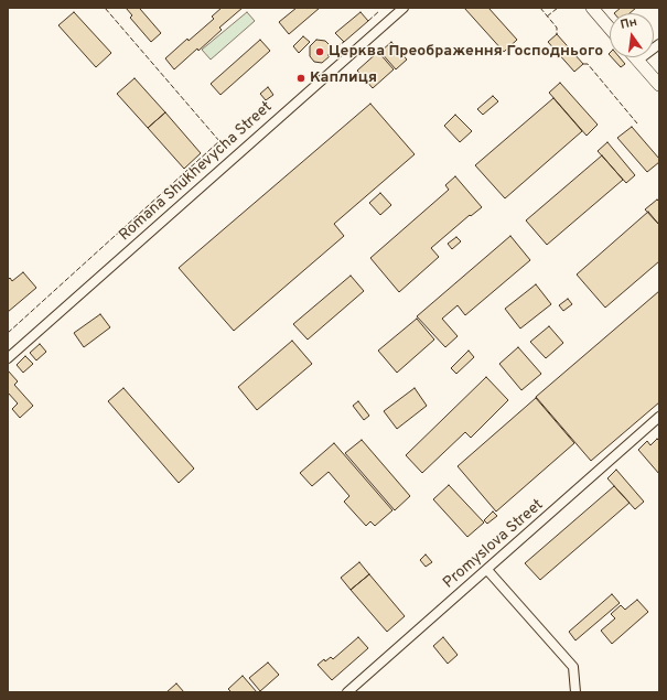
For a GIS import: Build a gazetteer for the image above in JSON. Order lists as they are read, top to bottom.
{
  "streets": {
    "street": ["Romana Shukhevycha Street", "Promyslova Street"]
  },
  "places": ["Церква Преображення Господнього", "Каплиця"],
  "north": "top"
}
